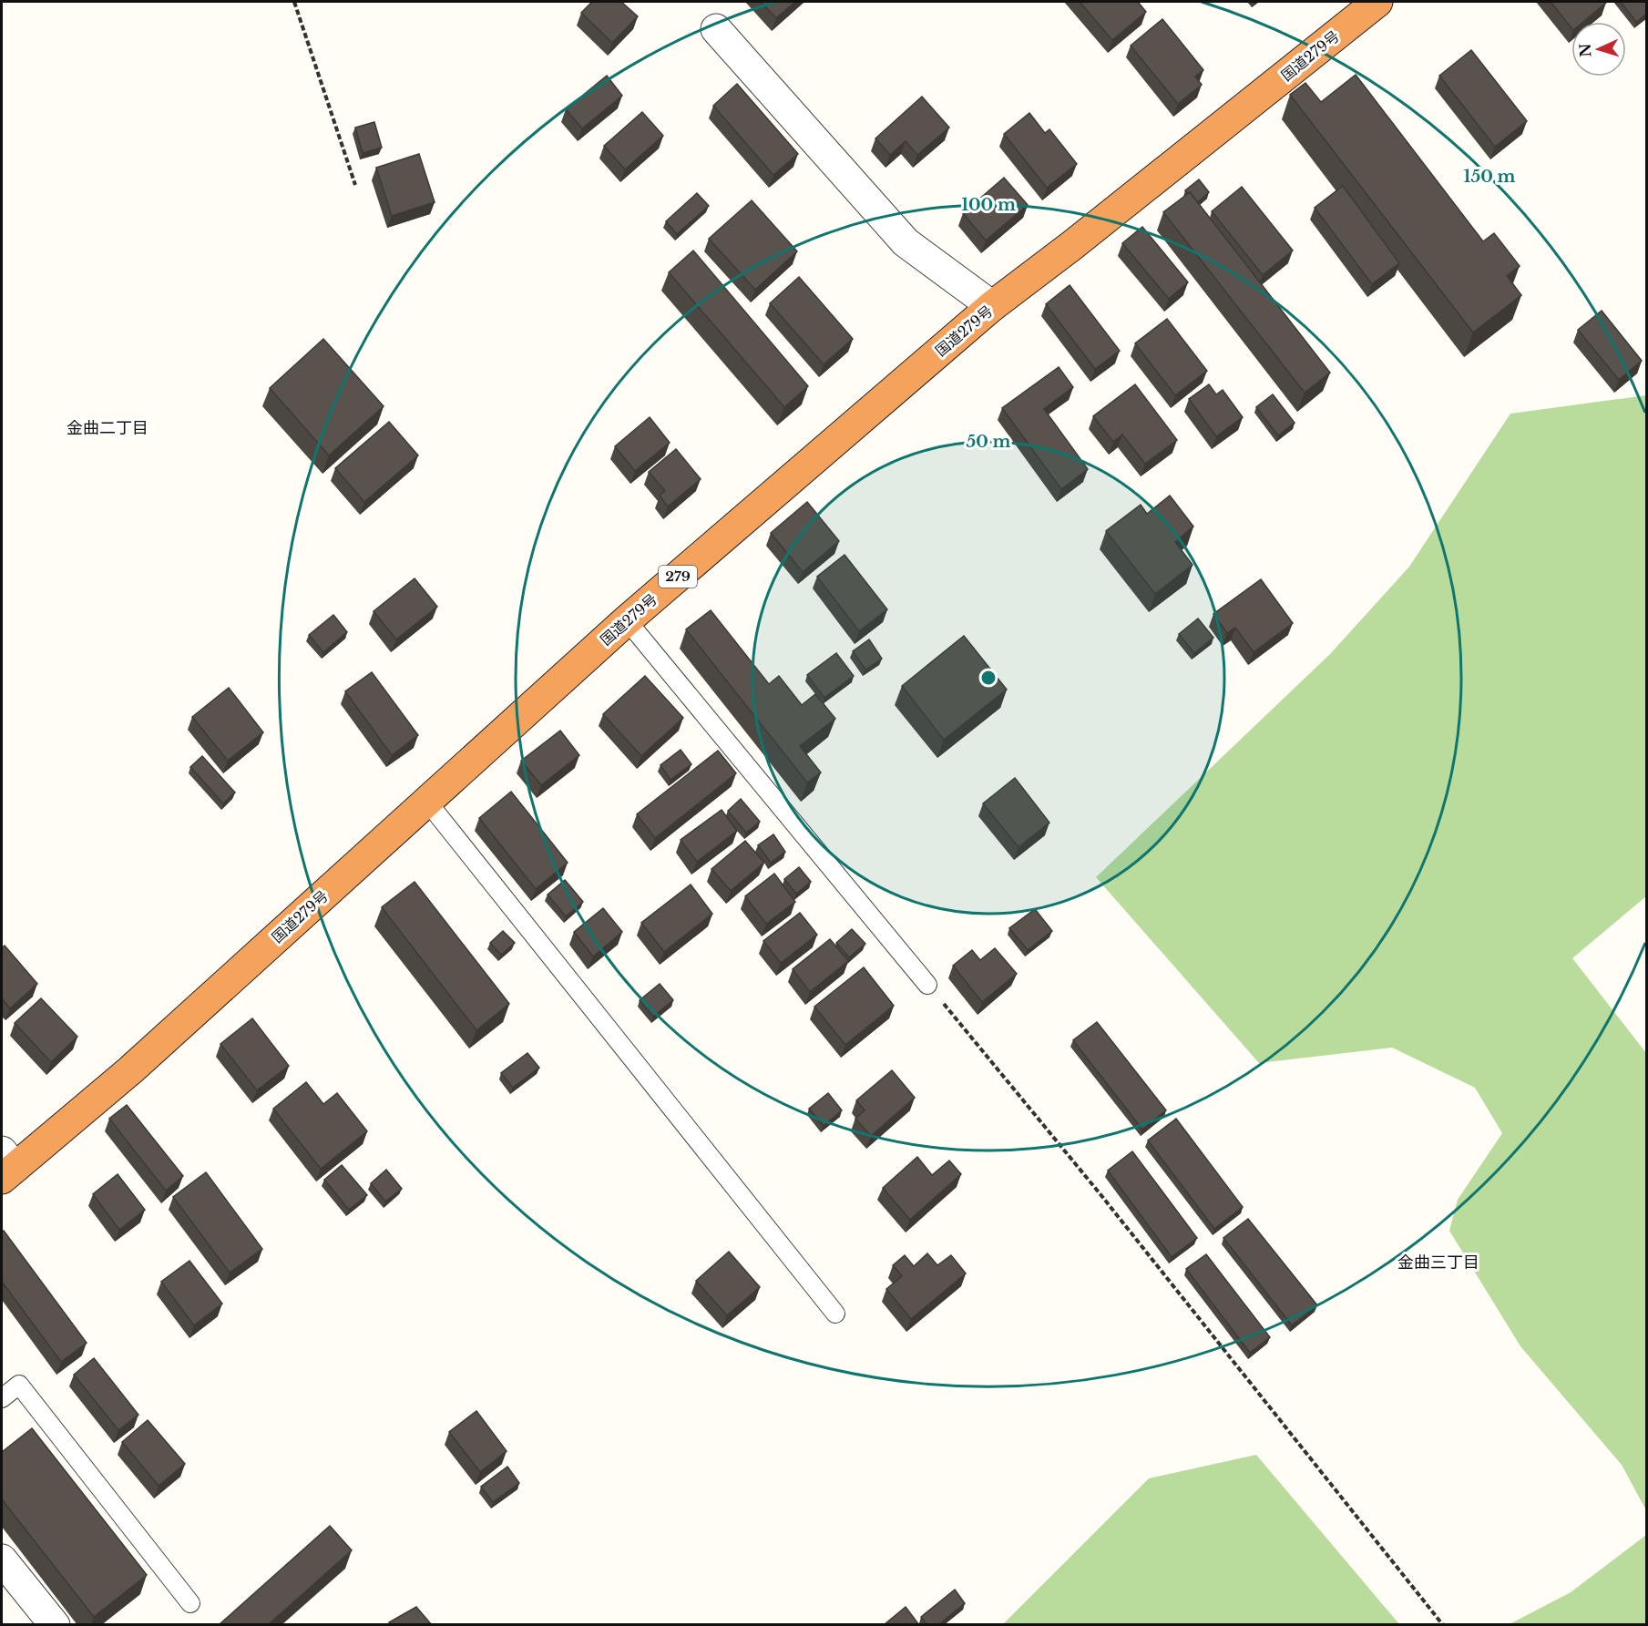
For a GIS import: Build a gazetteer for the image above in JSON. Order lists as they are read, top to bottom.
{
  "streets": {
    "highway": ["国道279号", "279"]
  },
  "districts": ["金曲二丁目", "金曲三丁目"],
  "north": "left",
  "rings": ["150 m", "100 m", "50 m"]
}
